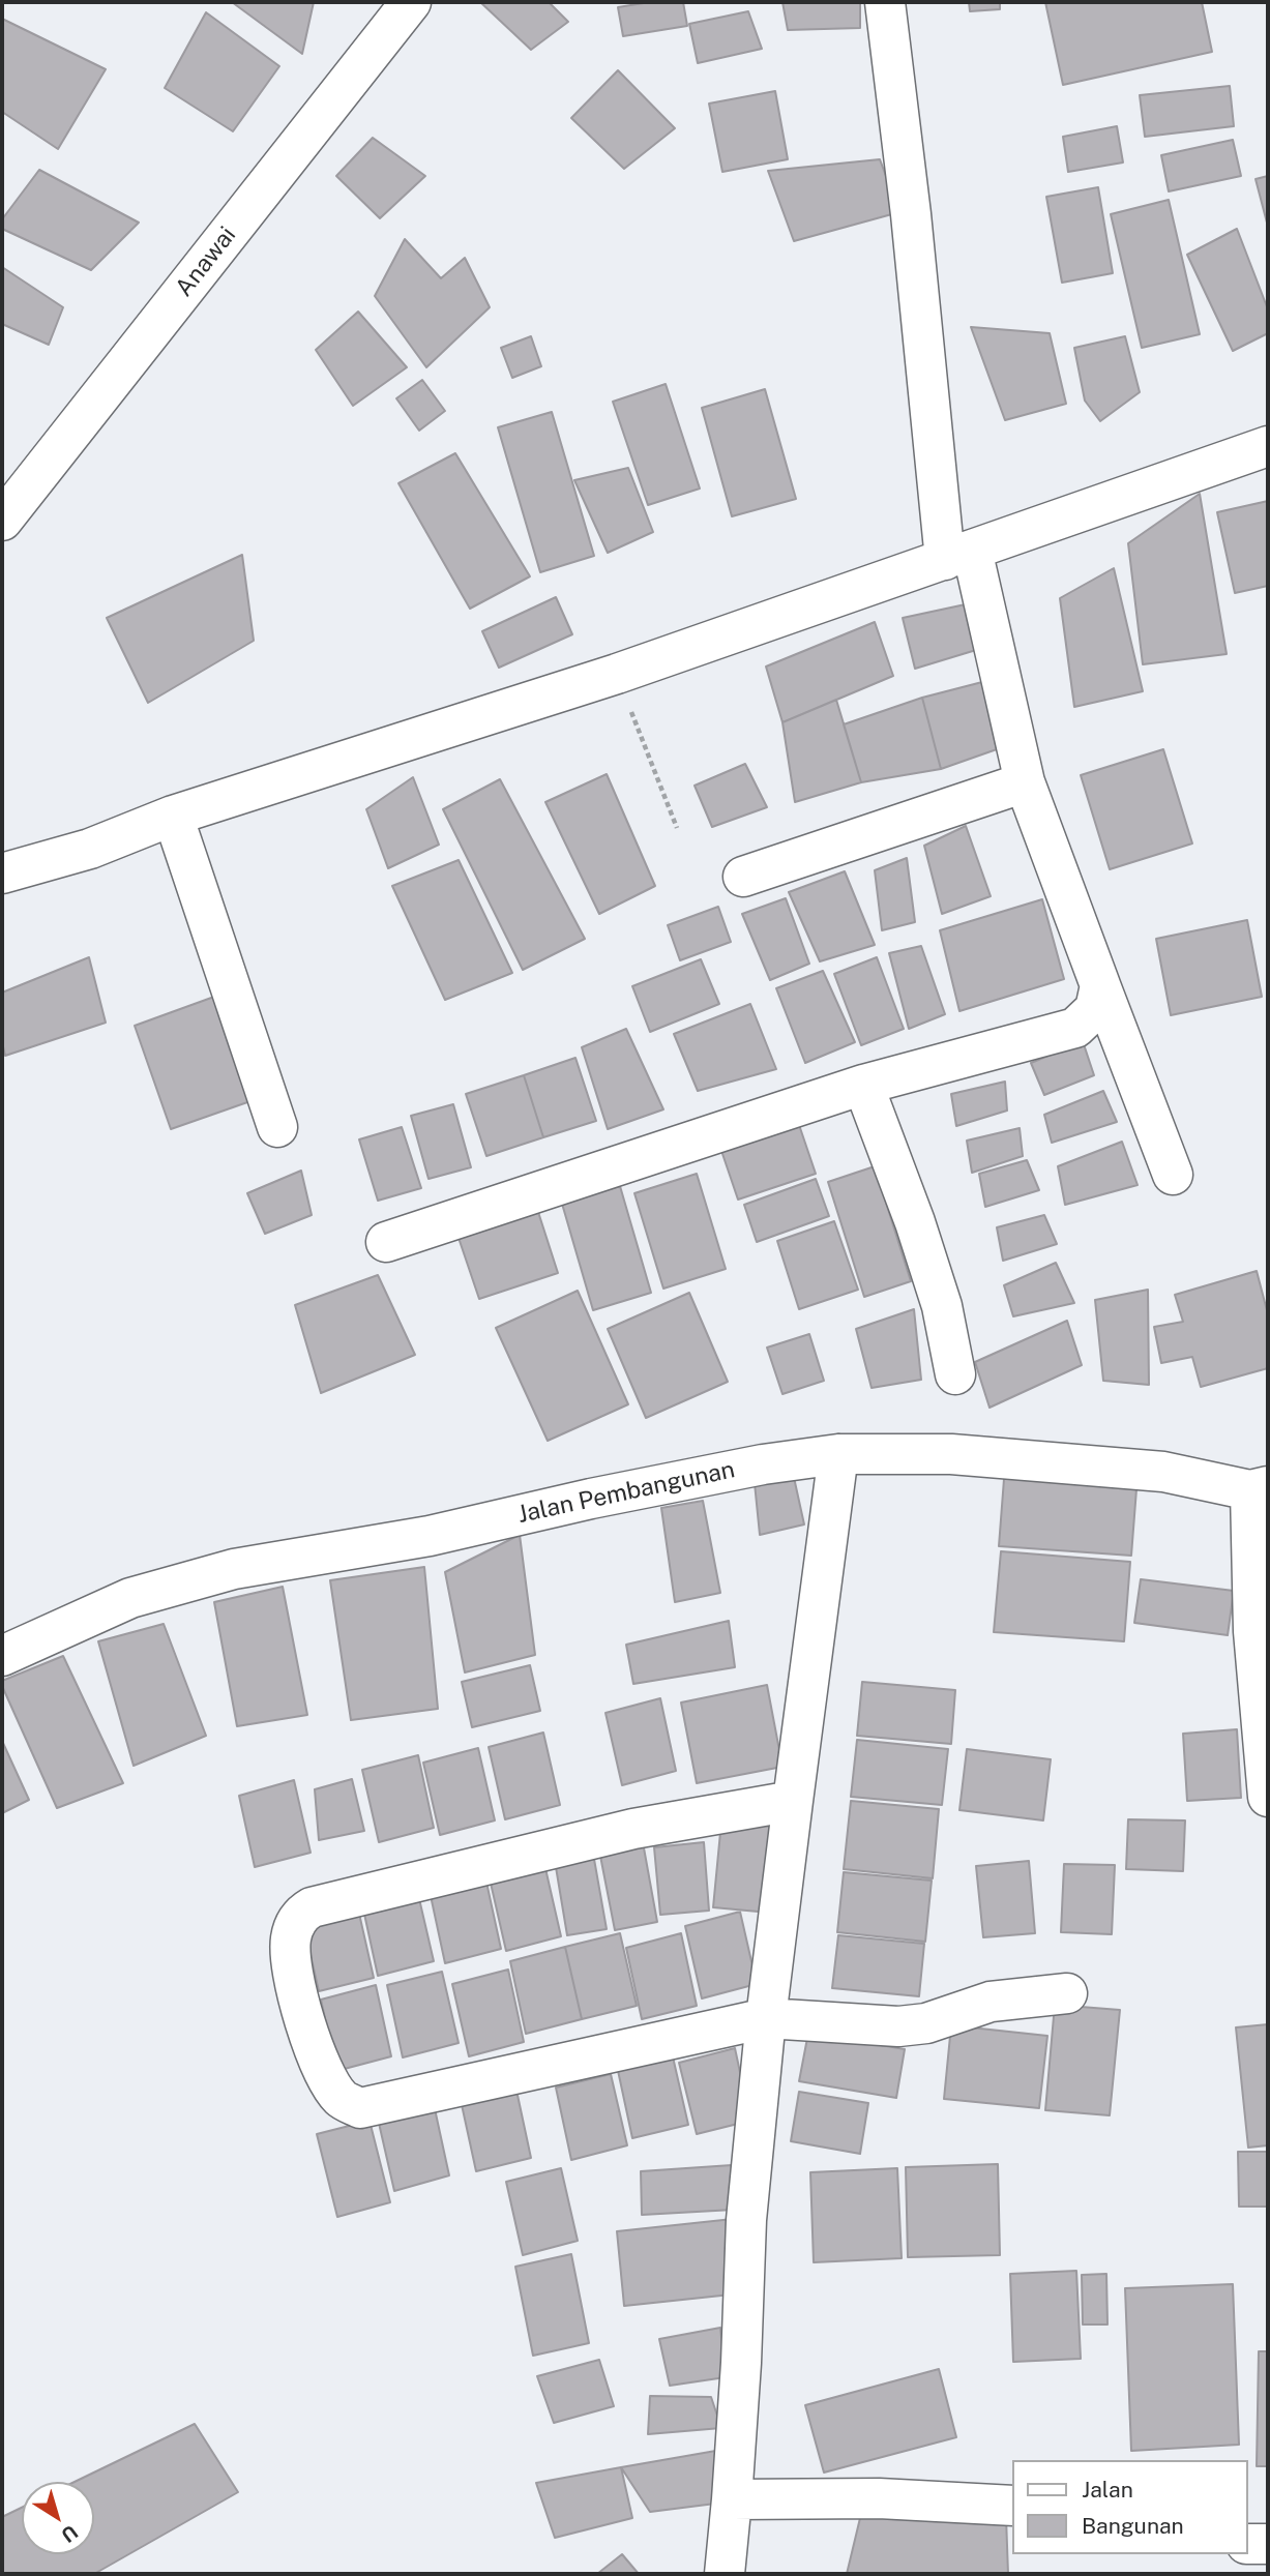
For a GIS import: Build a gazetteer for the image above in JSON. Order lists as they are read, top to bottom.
{
  "streets": {
    "street": ["Anawai", "Jalan Pembangunan"]
  },
  "legend": ["Jalan", "Bangunan"],
  "north": "bottom right"
}
